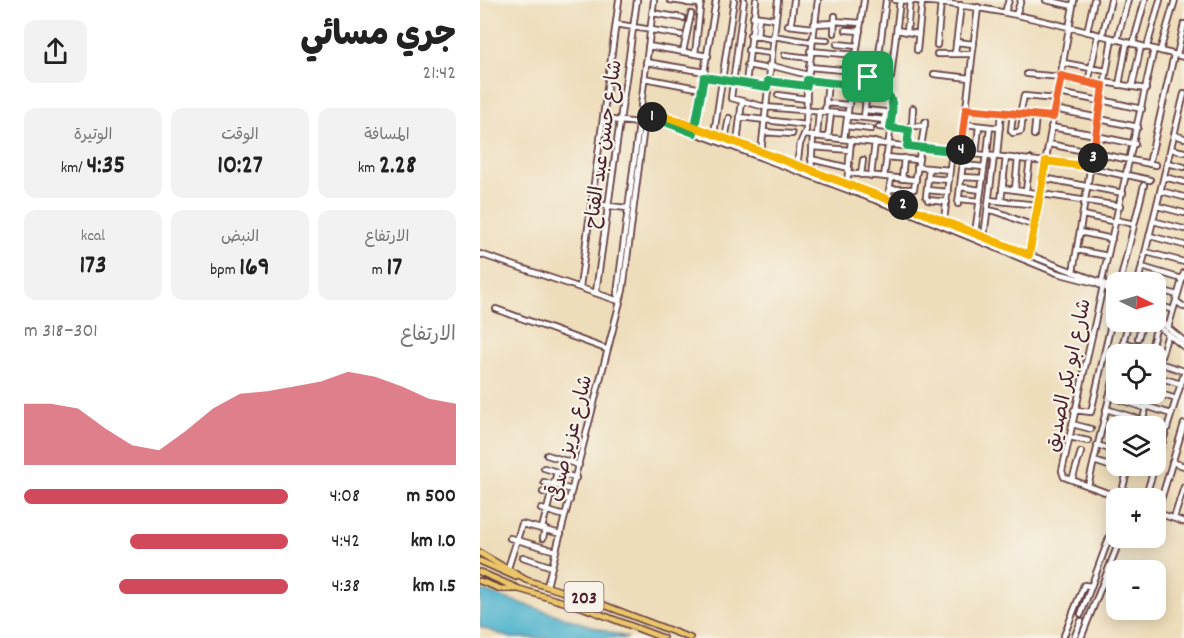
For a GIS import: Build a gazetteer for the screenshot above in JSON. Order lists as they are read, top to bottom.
{
  "streets": {
    "main road": ["203"],
    "street": ["شارع حسن عبد الفتاح", "شارع ابو بكر الصديق", "شارع عزيز صدقى"]
  },
  "crossings": [
    ["شارع عزيز صدقى", "203"]
  ],
  "north": "right",
  "page": {
    "heading": ["جري مسائي", "21:42"],
    "pins": [
      "1",
      "4",
      "3",
      "2"
    ],
    "stats": [
      ["المسافة", "2.28 km"],
      ["الوقت", "10:27"],
      ["الوتيرة", "4:35 /km"],
      ["الارتفاع", "17 m"],
      ["النبض", "169 bpm"],
      ["kcal", "173"]
    ],
    "map_buttons": ["+", "−"],
    "chart": ["الارتفاع", "301–318 m"],
    "list": [
      {
        "name": "500 m",
        "note": "4:08"
      },
      {
        "name": "1.0 km",
        "note": "4:42"
      },
      {
        "name": "1.5 km",
        "note": "4:38"
      }
    ]
  }
}
